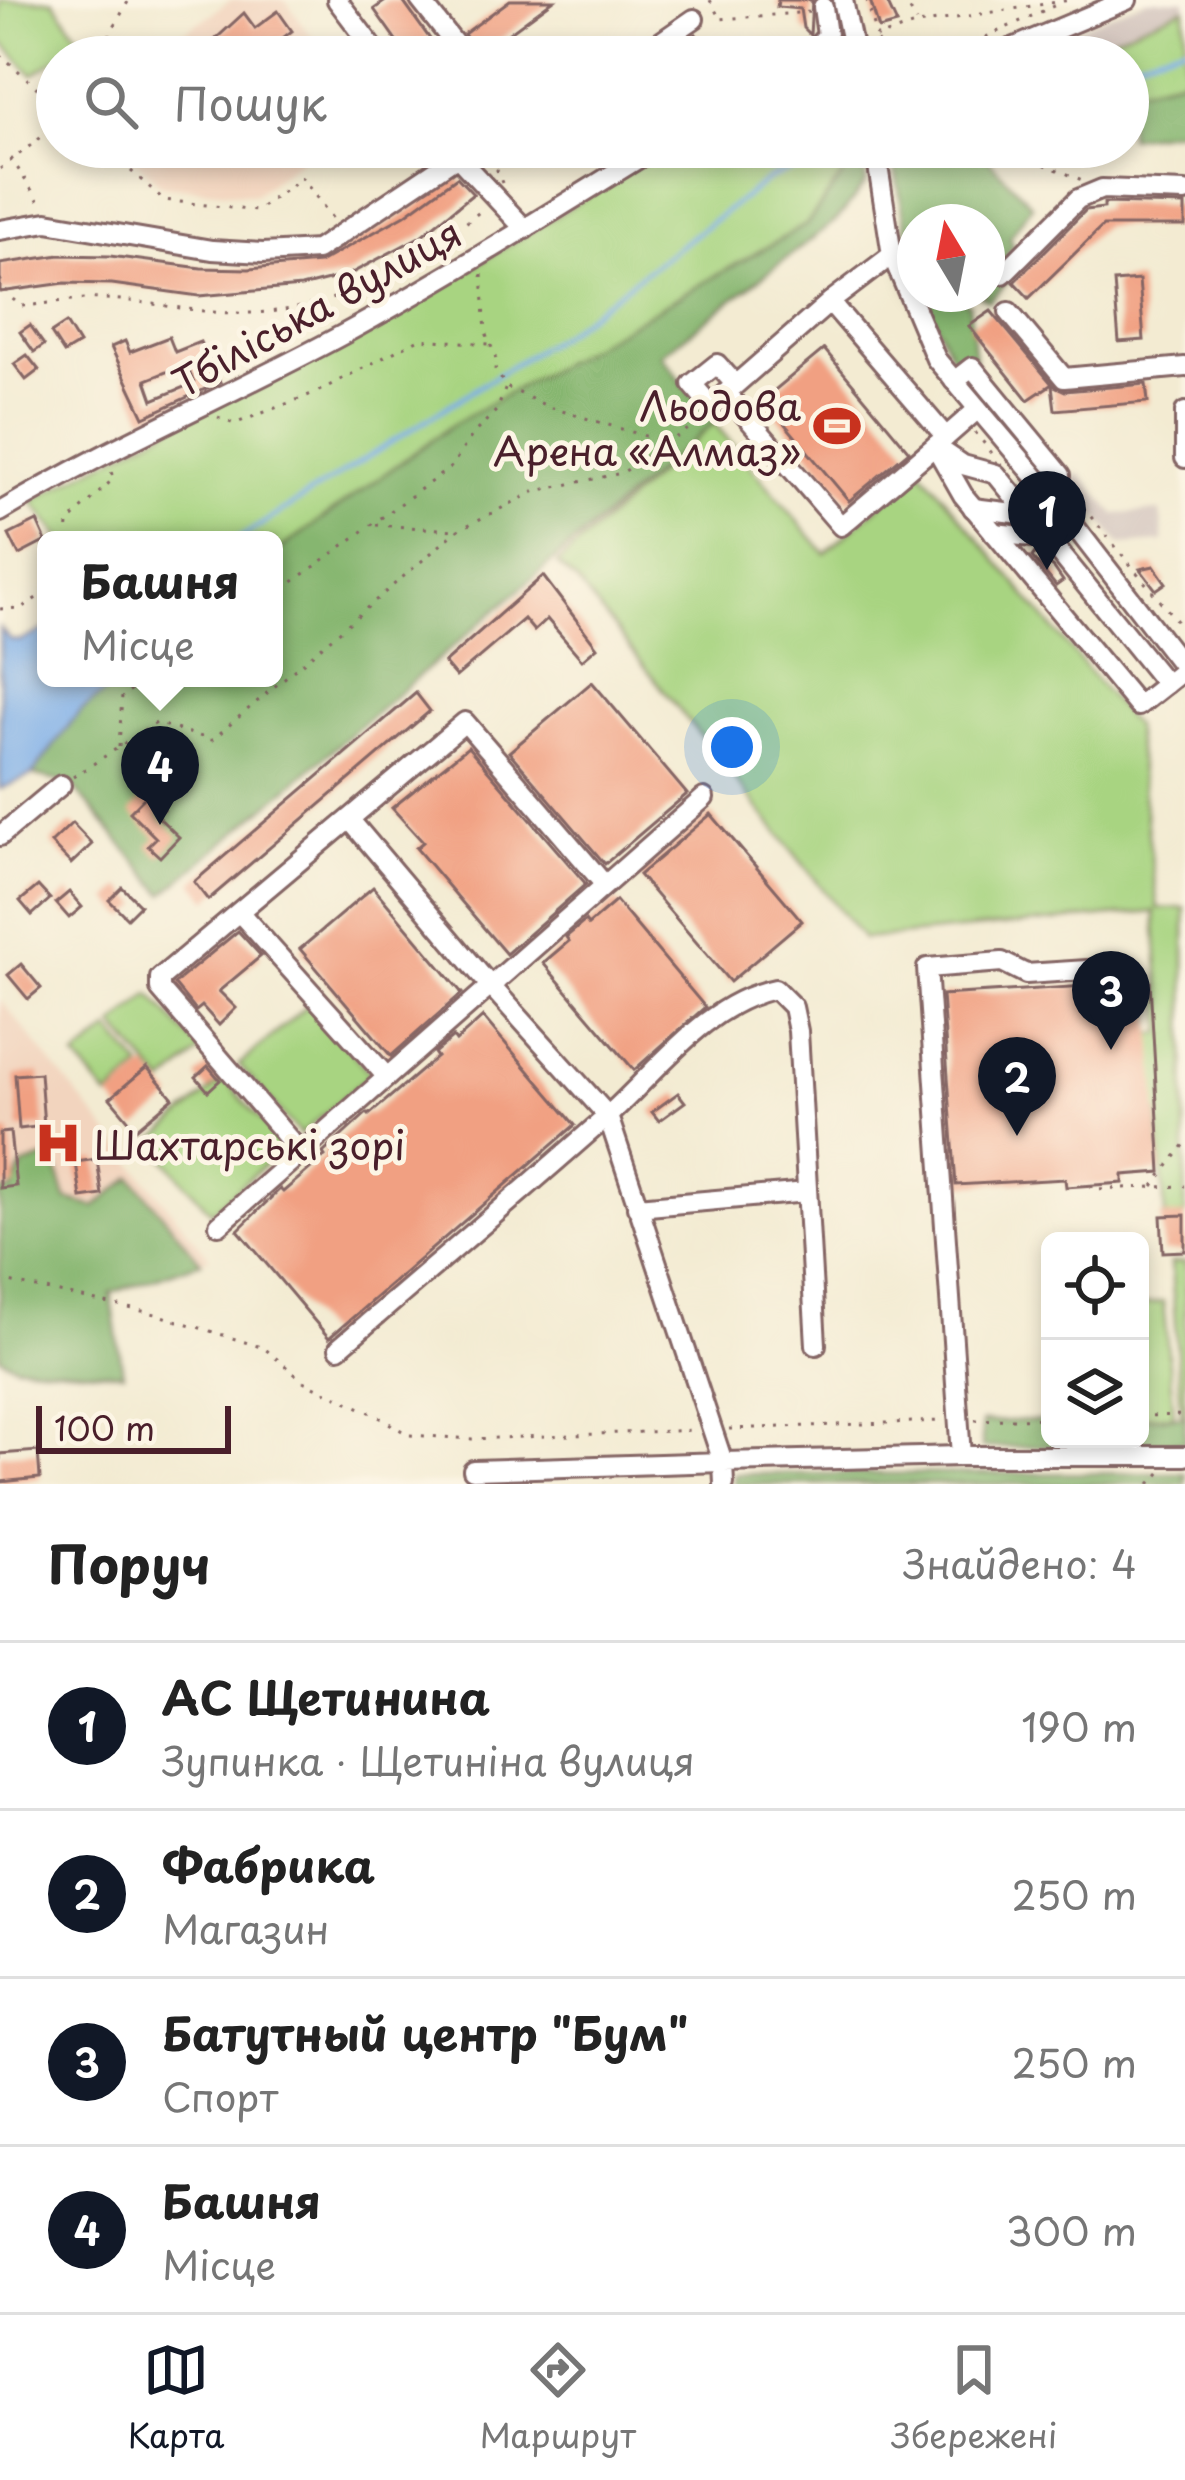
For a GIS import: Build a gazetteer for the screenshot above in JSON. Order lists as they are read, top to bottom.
{
  "streets": {
    "street": ["Тбіліська вулиця"]
  },
  "places": {
    "sports": ["Льодова Арена «Алмаз»"],
    "hospital": ["Шахтарські зорі"]
  },
  "scale_bar": "100 m",
  "north": "top",
  "page": {
    "search": "Пошук",
    "pins": [
      "1",
      "4",
      "3",
      "2"
    ],
    "popup": ["Башня", "Місце"],
    "scale": "100 m",
    "heading": ["Поруч", "Знайдено: 4"],
    "list": [
      {
        "mark": "1",
        "name": "АС Щетинина",
        "note": "Зупинка · Щетиніна вулиця",
        "value": "190 m"
      },
      {
        "mark": "2",
        "name": "Фабрика",
        "note": "Магазин",
        "value": "250 m"
      },
      {
        "mark": "3",
        "name": "Батутный центр \"Бум\"",
        "note": "Спорт",
        "value": "250 m"
      },
      {
        "mark": "4",
        "name": "Башня",
        "note": "Місце",
        "value": "300 m"
      }
    ],
    "nav": ["Карта", "Маршрут", "Збережені"]
  }
}
